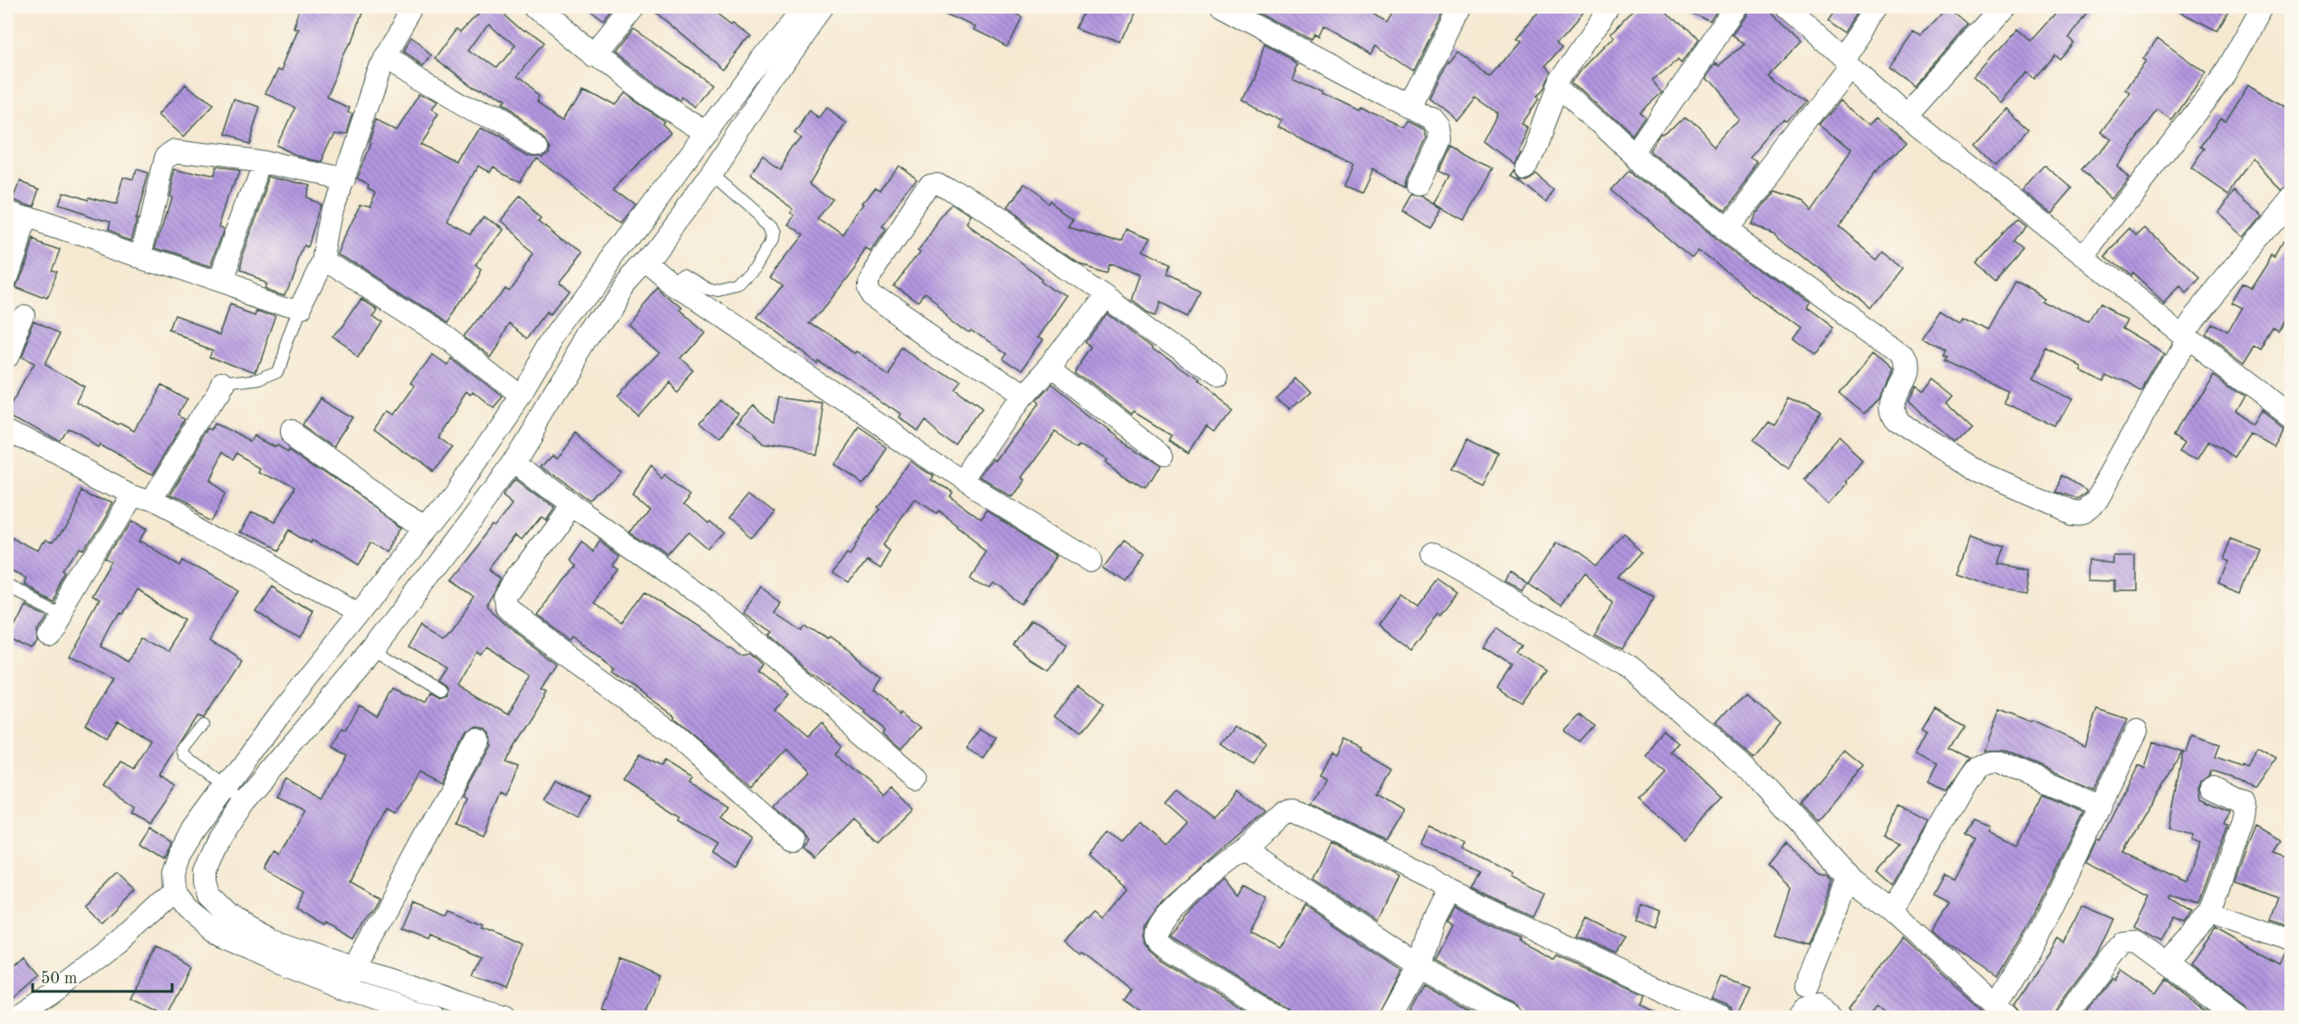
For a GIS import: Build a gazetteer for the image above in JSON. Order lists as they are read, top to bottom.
{
  "scale_bar": "50 m"
}
